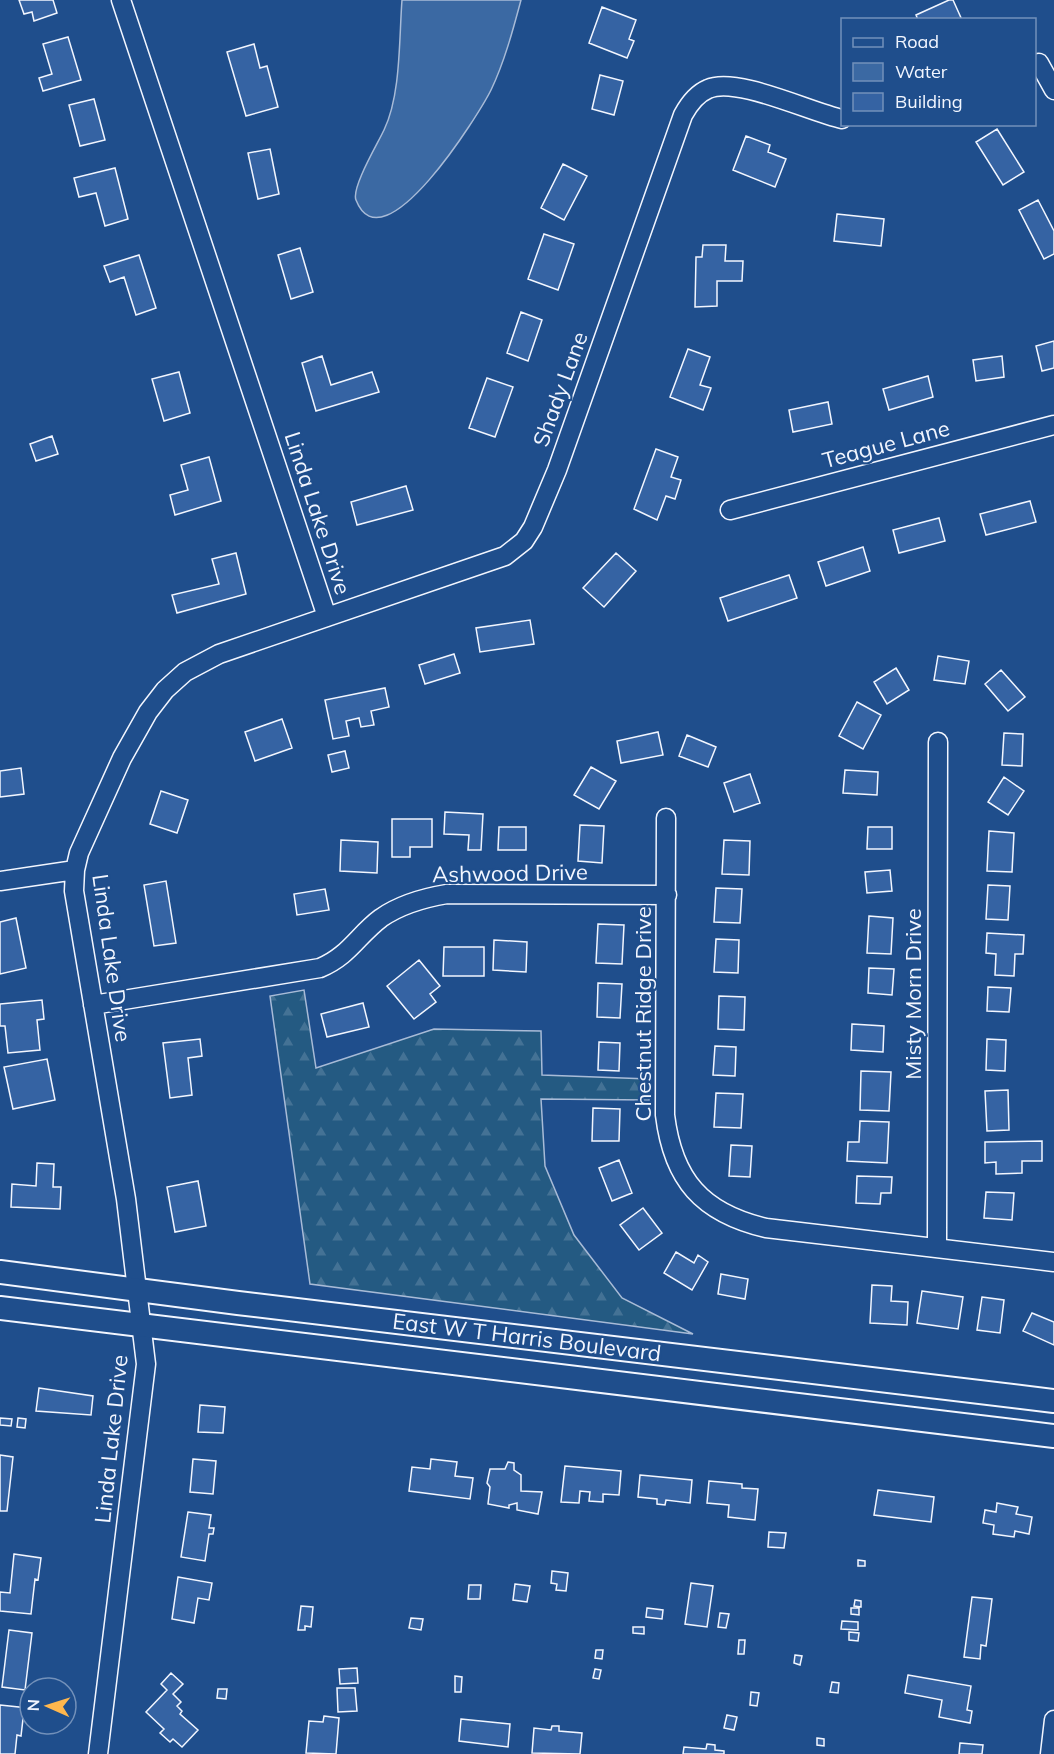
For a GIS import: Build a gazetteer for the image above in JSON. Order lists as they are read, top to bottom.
{
  "streets": {
    "main road": ["East W T Harris Boulevard"],
    "street": [
      "Shady Lane",
      "Teague Lane",
      "Linda Lake Drive",
      "Ashwood Drive",
      "Misty Morn Drive",
      "Chestnut Ridge Drive"
    ]
  },
  "crossings": [
    ["Shady Lane", "Linda Lake Drive"],
    ["Linda Lake Drive", "Ashwood Drive"],
    ["Linda Lake Drive", "East W T Harris Boulevard"],
    ["Ashwood Drive", "Chestnut Ridge Drive"],
    ["Misty Morn Drive", "Chestnut Ridge Drive"]
  ],
  "legend": ["Road", "Water", "Building"],
  "north": "left"
}
